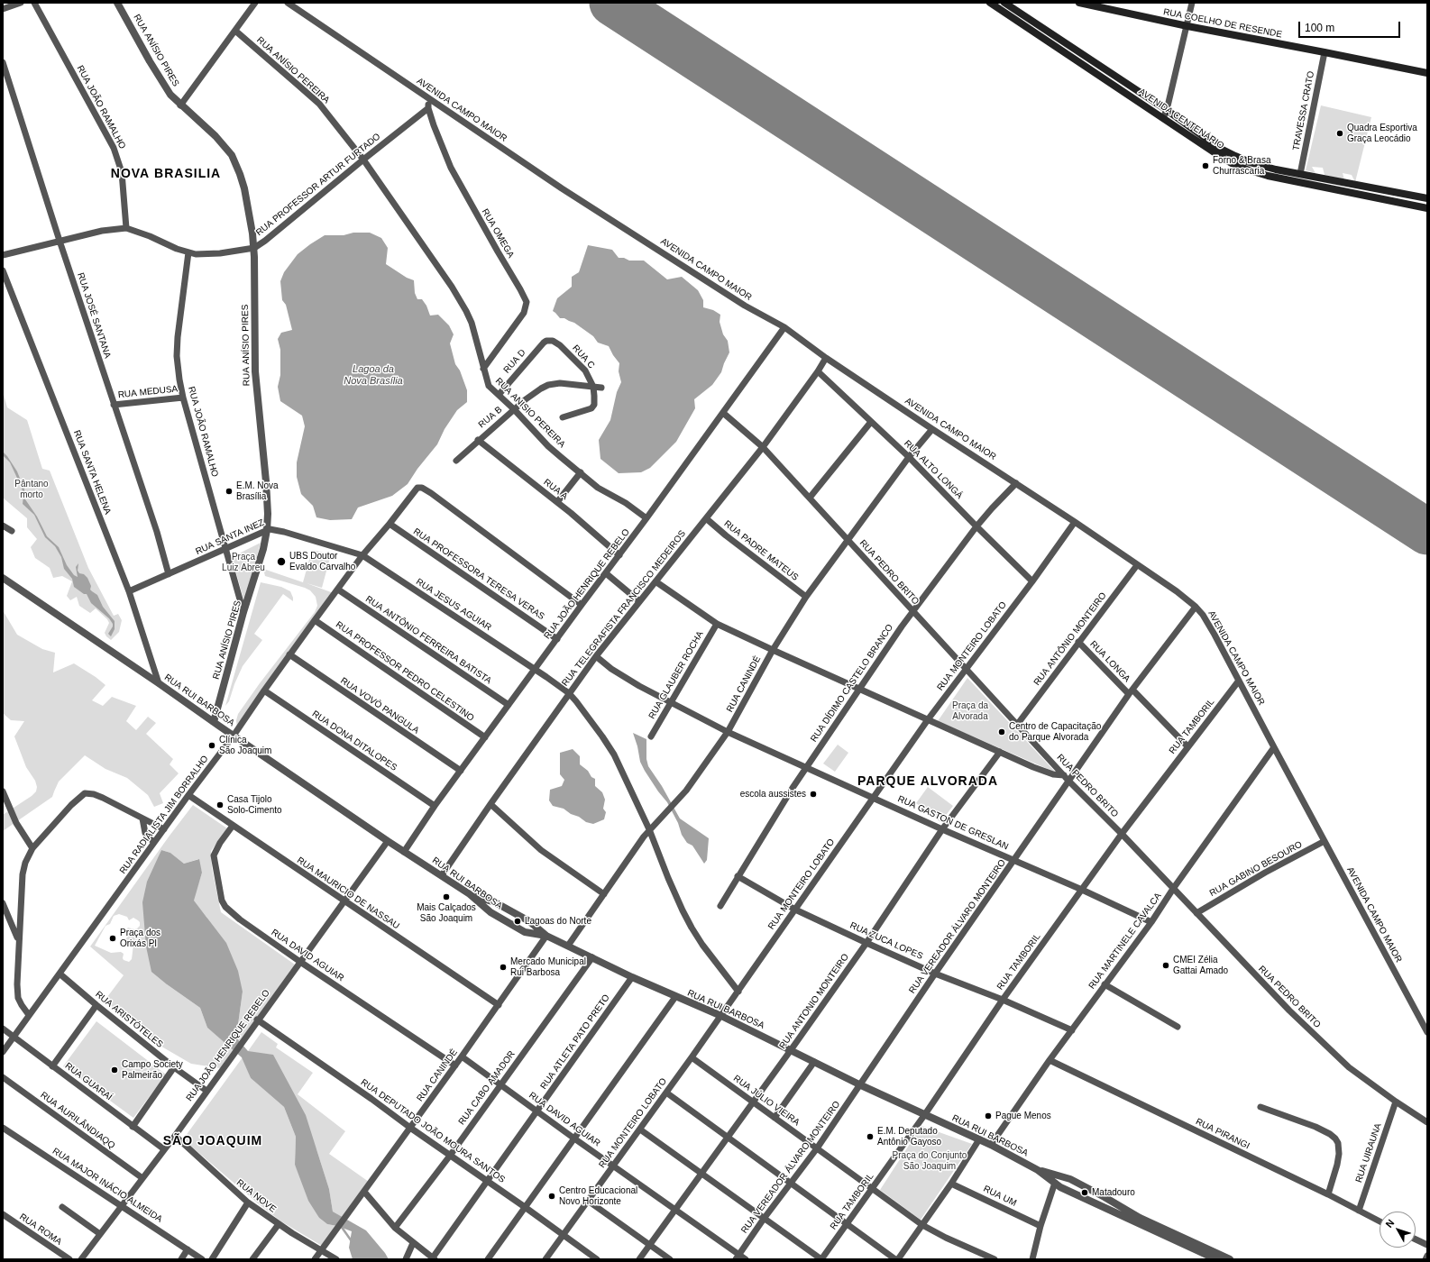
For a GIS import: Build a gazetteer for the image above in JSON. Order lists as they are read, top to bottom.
{
  "streets": {
    "main road": ["RUA COELHO DE RESENDE", "AVENIDA CENTENÁRIO"],
    "street": [
      "RUA ANÍSIO PIRES",
      "RUA ANÍSIO PEREIRA",
      "RUA JOÃO RAMALHO",
      "AVENIDA CAMPO MAIOR",
      "TRAVESSA CRATO",
      "RUA PROFESSOR ARTUR FURTADO",
      "RUA OMEGA",
      "RUA JOSÉ SANTANA",
      "RUA C",
      "RUA D",
      "RUA MEDUSA",
      "RUA ANISIO PEREIRA",
      "RUA B",
      "RUA ALTO LONGÁ",
      "RUA SANTA HELENA",
      "RUA A",
      "RUA SANTA INEZ",
      "RUA PADRE MATEUS",
      "RUA PEDRO BRITO",
      "RUA PROFESSORA TERESA VERAS",
      "RUA JOÃO HENRIQUE REBELO",
      "RUA JESUS AGUIAR",
      "RUA TELEGRAFISTA FRANCISCO MEDEIROS",
      "RUA ANTÔNIO MONTEIRO",
      "RUA ANTÔNIO FERREIRA BATISTA",
      "RUA MONTEIRO LOBATO",
      "RUA LONGA",
      "RUA PROFESSOR PEDRO CELESTINO",
      "RUA GLAUBER ROCHA",
      "RUA DÍDIMO CASTELO BRANCO",
      "RUA CANINDÉ",
      "RUA RUI BARBOSA",
      "RUA VOVÒ PANGULA",
      "RUA TAMBORIL",
      "RUA DONA DITALOPES",
      "RUA RADIALISTA JIM BORRALHO",
      "RUA GASTON DE GRESLAN",
      "RUA GABINO BESOURO",
      "RUA MAURICIO DE NASSAU",
      "RUA VEREADOR ÁLVARO MONTEIRO",
      "RUA ZUCA LOPES",
      "RUA MARTINELE CAVALCA",
      "RUA DAVID AGUIAR",
      "RUA ANTONIO MONTEIRO",
      "RUA ARISTÓTELES",
      "RUA ATLETA PATO PRETO",
      "RUA GUARAÍ",
      "RUA CABO AMADOR",
      "RUA JÚLIO VIEIRA",
      "RUA AURILÂNDIAQQ",
      "RUA DEPUTADO JOÃO MOURA SANTOS",
      "RUA PIRANGI",
      "RUA UIRAUNA",
      "RUA MAJOR INÁCIO ALMEIDA",
      "RUA NOVE",
      "RUA UM",
      "RUA ROMA"
    ]
  },
  "crossings": [
    ["RUA COELHO DE RESENDE", "TRAVESSA CRATO"],
    ["RUA ANÍSIO PIRES", "RUA JOÃO RAMALHO"],
    ["RUA ANÍSIO PIRES", "RUA PROFESSOR ARTUR FURTADO"],
    ["RUA ANÍSIO PIRES", "RUA SANTA INEZ"],
    ["RUA ANÍSIO PIRES", "RUA RUI BARBOSA"],
    ["RUA ANÍSIO PEREIRA", "RUA PROFESSOR ARTUR FURTADO"],
    ["RUA ANÍSIO PEREIRA", "RUA ANISIO PEREIRA"],
    ["RUA JOÃO RAMALHO", "RUA PROFESSOR ARTUR FURTADO"],
    ["RUA JOÃO RAMALHO", "RUA MEDUSA"],
    ["RUA JOÃO RAMALHO", "RUA SANTA INEZ"],
    ["AVENIDA CAMPO MAIOR", "RUA OMEGA"],
    ["AVENIDA CAMPO MAIOR", "RUA JOÃO HENRIQUE REBELO"],
    ["AVENIDA CAMPO MAIOR", "RUA TELEGRAFISTA FRANCISCO MEDEIROS"],
    ["AVENIDA CAMPO MAIOR", "RUA ANTÔNIO MONTEIRO"],
    ["AVENIDA CAMPO MAIOR", "RUA MONTEIRO LOBATO"],
    ["AVENIDA CAMPO MAIOR", "RUA DÍDIMO CASTELO BRANCO"],
    ["AVENIDA CAMPO MAIOR", "RUA CANINDÉ"],
    ["AVENIDA CAMPO MAIOR", "RUA TAMBORIL"],
    ["AVENIDA CAMPO MAIOR", "RUA GABINO BESOURO"],
    ["AVENIDA CAMPO MAIOR", "RUA VEREADOR ÁLVARO MONTEIRO"],
    ["AVENIDA CAMPO MAIOR", "RUA MARTINELE CAVALCA"],
    ["TRAVESSA CRATO", "AVENIDA CENTENÁRIO"],
    ["RUA PROFESSOR ARTUR FURTADO", "RUA OMEGA"],
    ["RUA PROFESSOR ARTUR FURTADO", "RUA JOSÉ SANTANA"],
    ["RUA PROFESSOR ARTUR FURTADO", "RUA ANISIO PEREIRA"],
    ["RUA OMEGA", "RUA ANISIO PEREIRA"],
    ["RUA JOSÉ SANTANA", "RUA MEDUSA"],
    ["RUA JOSÉ SANTANA", "RUA SANTA INEZ"],
    ["RUA C", "RUA D"],
    ["RUA C", "RUA B"],
    ["RUA D", "RUA ANISIO PEREIRA"],
    ["RUA ANISIO PEREIRA", "RUA B"],
    ["RUA ANISIO PEREIRA", "RUA JOÃO HENRIQUE REBELO"],
    ["RUA B", "RUA A"],
    ["RUA ALTO LONGÁ", "RUA TELEGRAFISTA FRANCISCO MEDEIROS"],
    ["RUA ALTO LONGÁ", "RUA MONTEIRO LOBATO"],
    ["RUA ALTO LONGÁ", "RUA DÍDIMO CASTELO BRANCO"],
    ["RUA ALTO LONGÁ", "RUA CANINDÉ"],
    ["RUA SANTA HELENA", "RUA SANTA INEZ"],
    ["RUA SANTA HELENA", "RUA RUI BARBOSA"],
    ["RUA A", "RUA JOÃO HENRIQUE REBELO"],
    ["RUA SANTA INEZ", "RUA JESUS AGUIAR"],
    ["RUA SANTA INEZ", "RUA RADIALISTA JIM BORRALHO"],
    ["RUA PADRE MATEUS", "RUA TELEGRAFISTA FRANCISCO MEDEIROS"],
    ["RUA PADRE MATEUS", "RUA CANINDÉ"],
    ["RUA PEDRO BRITO", "RUA JOÃO HENRIQUE REBELO"],
    ["RUA PEDRO BRITO", "RUA TELEGRAFISTA FRANCISCO MEDEIROS"],
    ["RUA PEDRO BRITO", "RUA ANTÔNIO MONTEIRO"],
    ["RUA PEDRO BRITO", "RUA MONTEIRO LOBATO"],
    ["RUA PEDRO BRITO", "RUA DÍDIMO CASTELO BRANCO"],
    ["RUA PEDRO BRITO", "RUA CANINDÉ"],
    ["RUA PEDRO BRITO", "RUA TAMBORIL"],
    ["RUA PEDRO BRITO", "RUA GABINO BESOURO"],
    ["RUA PEDRO BRITO", "RUA VEREADOR ÁLVARO MONTEIRO"],
    ["RUA PEDRO BRITO", "RUA MARTINELE CAVALCA"],
    ["RUA PEDRO BRITO", "RUA UIRAUNA"],
    ["RUA PROFESSORA TERESA VERAS", "RUA JOÃO HENRIQUE REBELO"],
    ["RUA PROFESSORA TERESA VERAS", "RUA RADIALISTA JIM BORRALHO"],
    ["RUA JOÃO HENRIQUE REBELO", "RUA JESUS AGUIAR"],
    ["RUA JOÃO HENRIQUE REBELO", "RUA ANTÔNIO FERREIRA BATISTA"],
    ["RUA JOÃO HENRIQUE REBELO", "RUA PROFESSOR PEDRO CELESTINO"],
    ["RUA JOÃO HENRIQUE REBELO", "RUA RUI BARBOSA"],
    ["RUA JOÃO HENRIQUE REBELO", "RUA VOVÒ PANGULA"],
    ["RUA JOÃO HENRIQUE REBELO", "RUA DONA DITALOPES"],
    ["RUA JOÃO HENRIQUE REBELO", "RUA RADIALISTA JIM BORRALHO"],
    ["RUA JOÃO HENRIQUE REBELO", "RUA MAURICIO DE NASSAU"],
    ["RUA JOÃO HENRIQUE REBELO", "RUA DAVID AGUIAR"],
    ["RUA JOÃO HENRIQUE REBELO", "RUA ARISTÓTELES"],
    ["RUA JOÃO HENRIQUE REBELO", "RUA GUARAÍ"],
    ["RUA JOÃO HENRIQUE REBELO", "RUA AURILÂNDIAQQ"],
    ["RUA JOÃO HENRIQUE REBELO", "RUA DEPUTADO JOÃO MOURA SANTOS"],
    ["RUA JOÃO HENRIQUE REBELO", "RUA MAJOR INÁCIO ALMEIDA"],
    ["RUA JOÃO HENRIQUE REBELO", "RUA NOVE"],
    ["RUA JESUS AGUIAR", "RUA TELEGRAFISTA FRANCISCO MEDEIROS"],
    ["RUA JESUS AGUIAR", "RUA MONTEIRO LOBATO"],
    ["RUA JESUS AGUIAR", "RUA CANINDÉ"],
    ["RUA JESUS AGUIAR", "RUA RADIALISTA JIM BORRALHO"],
    ["RUA TELEGRAFISTA FRANCISCO MEDEIROS", "RUA RUI BARBOSA"],
    ["RUA TELEGRAFISTA FRANCISCO MEDEIROS", "RUA GASTON DE GRESLAN"],
    ["RUA ANTÔNIO MONTEIRO", "RUA LONGA"],
    ["RUA ANTÔNIO FERREIRA BATISTA", "RUA RADIALISTA JIM BORRALHO"],
    ["RUA MONTEIRO LOBATO", "RUA RUI BARBOSA"],
    ["RUA MONTEIRO LOBATO", "RUA GASTON DE GRESLAN"],
    ["RUA MONTEIRO LOBATO", "RUA ZUCA LOPES"],
    ["RUA MONTEIRO LOBATO", "RUA DAVID AGUIAR"],
    ["RUA MONTEIRO LOBATO", "RUA JÚLIO VIEIRA"],
    ["RUA MONTEIRO LOBATO", "RUA DEPUTADO JOÃO MOURA SANTOS"],
    ["RUA LONGA", "RUA TAMBORIL"],
    ["RUA LONGA", "RUA VEREADOR ÁLVARO MONTEIRO"],
    ["RUA PROFESSOR PEDRO CELESTINO", "RUA RADIALISTA JIM BORRALHO"],
    ["RUA GLAUBER ROCHA", "RUA GASTON DE GRESLAN"],
    ["RUA DÍDIMO CASTELO BRANCO", "RUA GASTON DE GRESLAN"],
    ["RUA DÍDIMO CASTELO BRANCO", "RUA ZUCA LOPES"],
    ["RUA CANINDÉ", "RUA RUI BARBOSA"],
    ["RUA CANINDÉ", "RUA GASTON DE GRESLAN"],
    ["RUA CANINDÉ", "RUA MAURICIO DE NASSAU"],
    ["RUA CANINDÉ", "RUA DAVID AGUIAR"],
    ["RUA CANINDÉ", "RUA DEPUTADO JOÃO MOURA SANTOS"],
    ["RUA CANINDÉ", "RUA NOVE"],
    ["RUA RUI BARBOSA", "RUA TAMBORIL"],
    ["RUA RUI BARBOSA", "RUA RADIALISTA JIM BORRALHO"],
    ["RUA RUI BARBOSA", "RUA VEREADOR ÁLVARO MONTEIRO"],
    ["RUA RUI BARBOSA", "RUA MARTINELE CAVALCA"],
    ["RUA RUI BARBOSA", "RUA ANTONIO MONTEIRO"],
    ["RUA RUI BARBOSA", "RUA ATLETA PATO PRETO"],
    ["RUA RUI BARBOSA", "RUA CABO AMADOR"],
    ["RUA VOVÒ PANGULA", "RUA RADIALISTA JIM BORRALHO"],
    ["RUA TAMBORIL", "RUA GASTON DE GRESLAN"],
    ["RUA TAMBORIL", "RUA ZUCA LOPES"],
    ["RUA TAMBORIL", "RUA JÚLIO VIEIRA"],
    ["RUA DONA DITALOPES", "RUA RADIALISTA JIM BORRALHO"],
    ["RUA RADIALISTA JIM BORRALHO", "RUA MAURICIO DE NASSAU"],
    ["RUA RADIALISTA JIM BORRALHO", "RUA ARISTÓTELES"],
    ["RUA RADIALISTA JIM BORRALHO", "RUA GUARAÍ"],
    ["RUA GASTON DE GRESLAN", "RUA VEREADOR ÁLVARO MONTEIRO"],
    ["RUA GASTON DE GRESLAN", "RUA MARTINELE CAVALCA"],
    ["RUA GASTON DE GRESLAN", "RUA ANTONIO MONTEIRO"],
    ["RUA MAURICIO DE NASSAU", "RUA DAVID AGUIAR"],
    ["RUA VEREADOR ÁLVARO MONTEIRO", "RUA ZUCA LOPES"],
    ["RUA VEREADOR ÁLVARO MONTEIRO", "RUA DAVID AGUIAR"],
    ["RUA VEREADOR ÁLVARO MONTEIRO", "RUA JÚLIO VIEIRA"],
    ["RUA ZUCA LOPES", "RUA MARTINELE CAVALCA"],
    ["RUA ZUCA LOPES", "RUA ANTONIO MONTEIRO"],
    ["RUA MARTINELE CAVALCA", "RUA PIRANGI"],
    ["RUA DAVID AGUIAR", "RUA ANTONIO MONTEIRO"],
    ["RUA DAVID AGUIAR", "RUA ATLETA PATO PRETO"],
    ["RUA DAVID AGUIAR", "RUA CABO AMADOR"],
    ["RUA ANTONIO MONTEIRO", "RUA JÚLIO VIEIRA"],
    ["RUA ATLETA PATO PRETO", "RUA DEPUTADO JOÃO MOURA SANTOS"],
    ["RUA CABO AMADOR", "RUA DEPUTADO JOÃO MOURA SANTOS"],
    ["RUA PIRANGI", "RUA UIRAUNA"]
  ],
  "districts": ["NOVA BRASILIA", "PARQUE ALVORADA", "SÃO JOAQUIM"],
  "water": ["Lagoa da Nova Brasília"],
  "parks": [
    "Pântano morto",
    "Praça Luiz Abreu",
    "Praça da Alvorada",
    "Praça do Conjunto São Joaquim"
  ],
  "places": [
    "Quadra Esportiva Graça Leocádio",
    "Forno & Brasa Churrascaria",
    "E.M. Nova Brasília",
    "UBS Doutor Evaldo Carvalho",
    "Centro de Capacitação do Parque Alvorada",
    "Clínica São Joaquim",
    "escola aussistes",
    "Casa Tijolo Solo-Cimento",
    "Mais Calçados São Joaquim",
    "Lagoas do Norte",
    "Praça dos Orixás PI",
    "CMEI Zélia Gattai Amado",
    "Mercado Municipal Rui Barbosa",
    "Campo Society Palmeirão",
    "Pague Menos",
    "E.M. Deputado Antônio Gayoso",
    "Matadouro",
    "Centro Educacional Novo Horizonte"
  ],
  "scale_bar": "100 m",
  "north": "top left"
}
